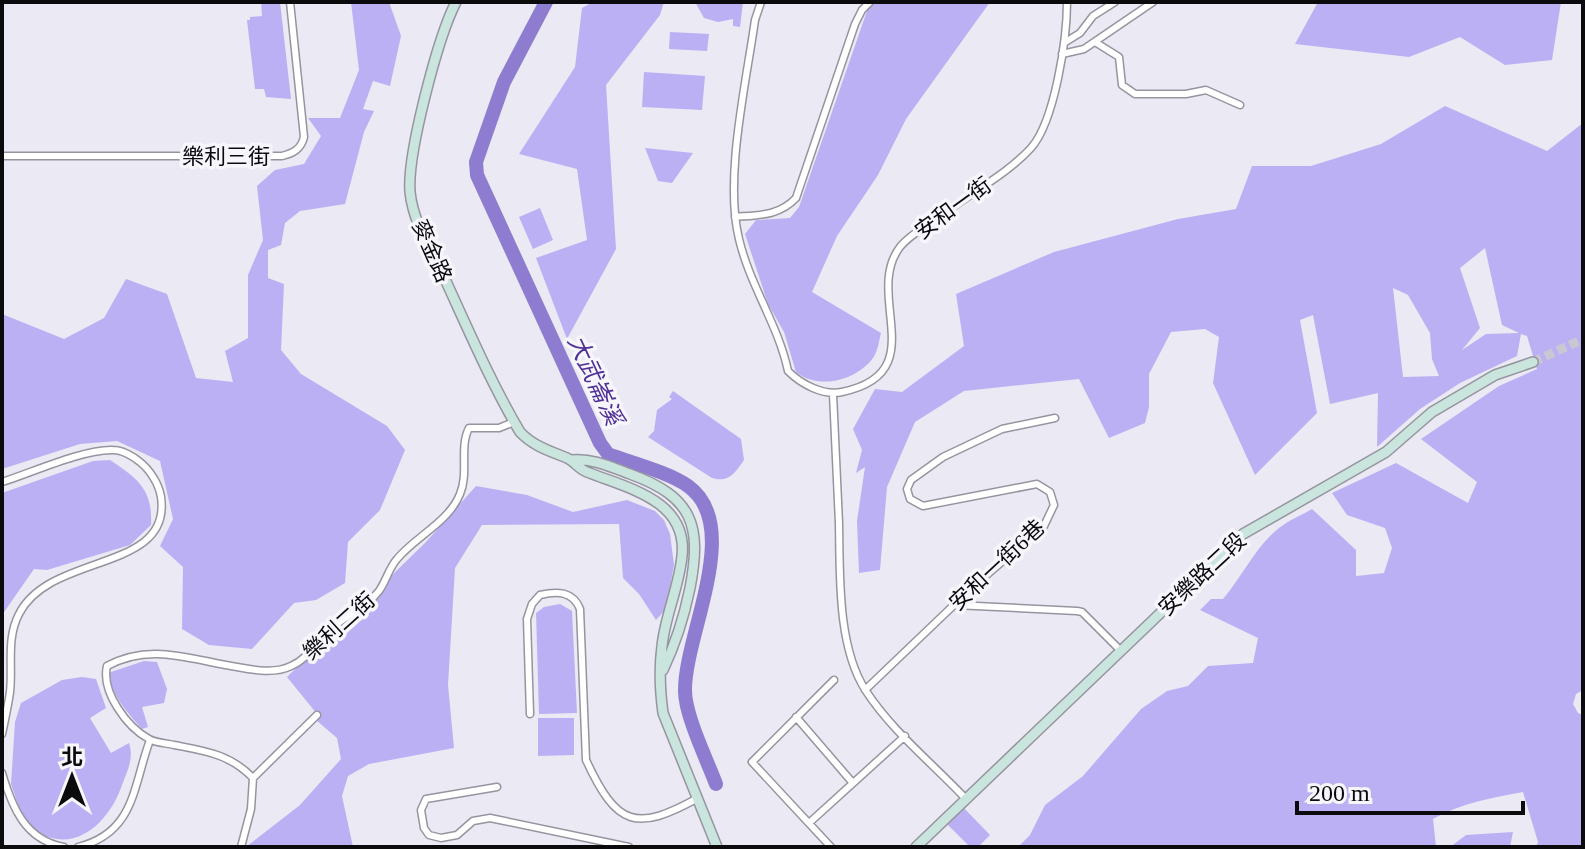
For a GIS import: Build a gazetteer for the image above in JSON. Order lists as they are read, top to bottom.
{
  "streets": {
    "street": [
      "樂利三街",
      "安和一街",
      "麥金路",
      "安和一街6巷",
      "安樂路二段",
      "樂利二街"
    ]
  },
  "crossings": [
    ["麥金路", "樂利二街"]
  ],
  "water": ["大武崙溪"],
  "scale_bar": "200 m",
  "north": "top"
}
